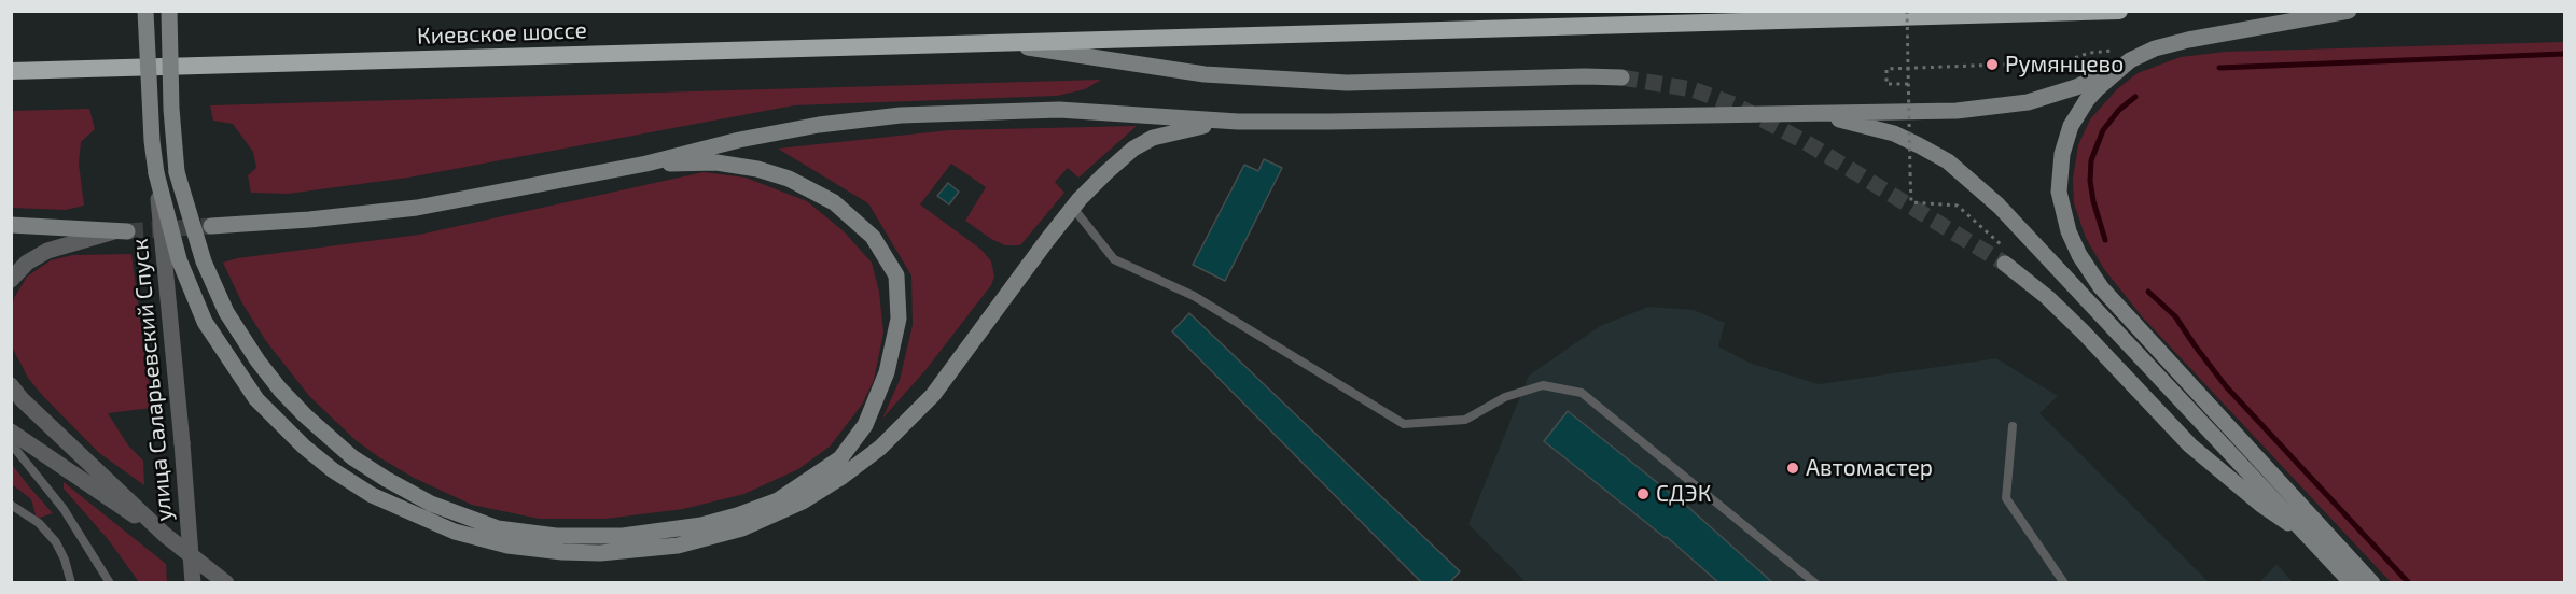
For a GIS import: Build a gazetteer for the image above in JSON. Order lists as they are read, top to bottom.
{
  "streets": {
    "highway": ["Киевское шоссе"],
    "street": ["улица Саларьевский Спуск"]
  },
  "places": ["Румянцево", "Автомастер", "СДЭК"]
}
